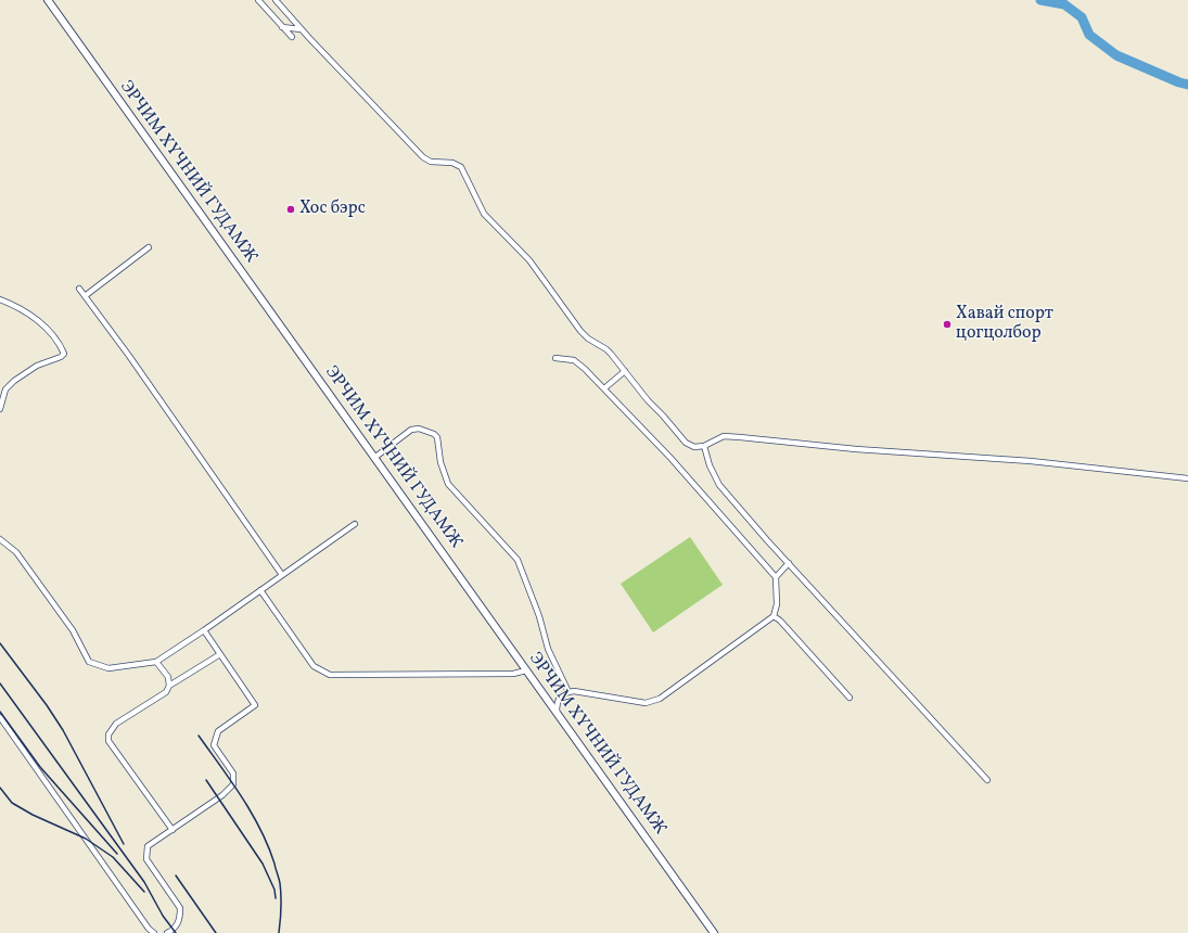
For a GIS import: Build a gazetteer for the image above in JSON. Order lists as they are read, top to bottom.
{
  "streets": {
    "main road": ["ЭРЧИМ ХҮЧНИЙ ГУДАМЖ"]
  },
  "places": ["Хос бэрс", "Хавай спорт цогцолбор"]
}
